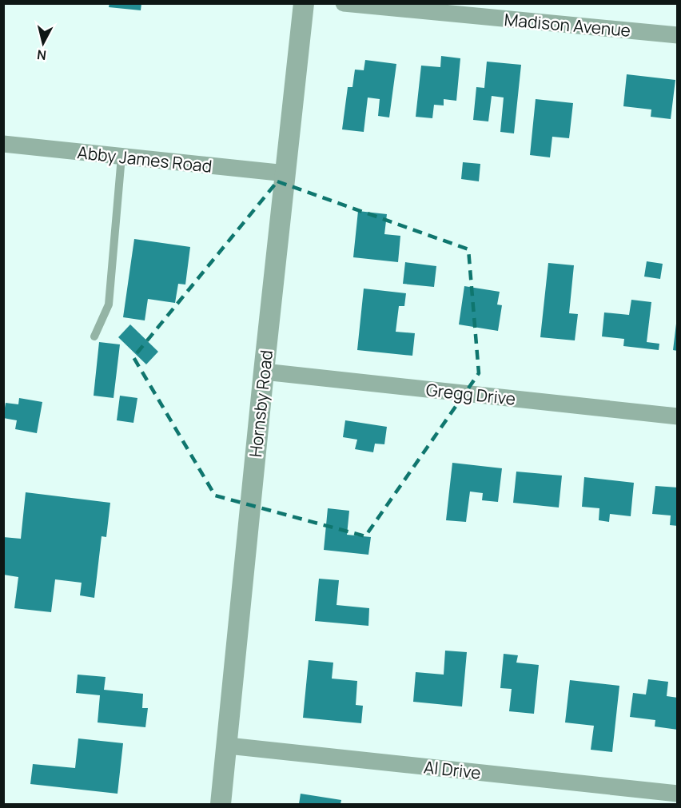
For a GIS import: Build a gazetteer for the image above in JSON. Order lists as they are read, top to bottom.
{
  "streets": {
    "street": [
      "Madison Avenue",
      "Abby James Road",
      "Gregg Drive",
      "Hornsby Road",
      "Al Drive"
    ]
  },
  "crossings": [
    ["Abby James Road", "Hornsby Road"],
    ["Gregg Drive", "Hornsby Road"],
    ["Hornsby Road", "Al Drive"]
  ],
  "north": "bottom"
}
